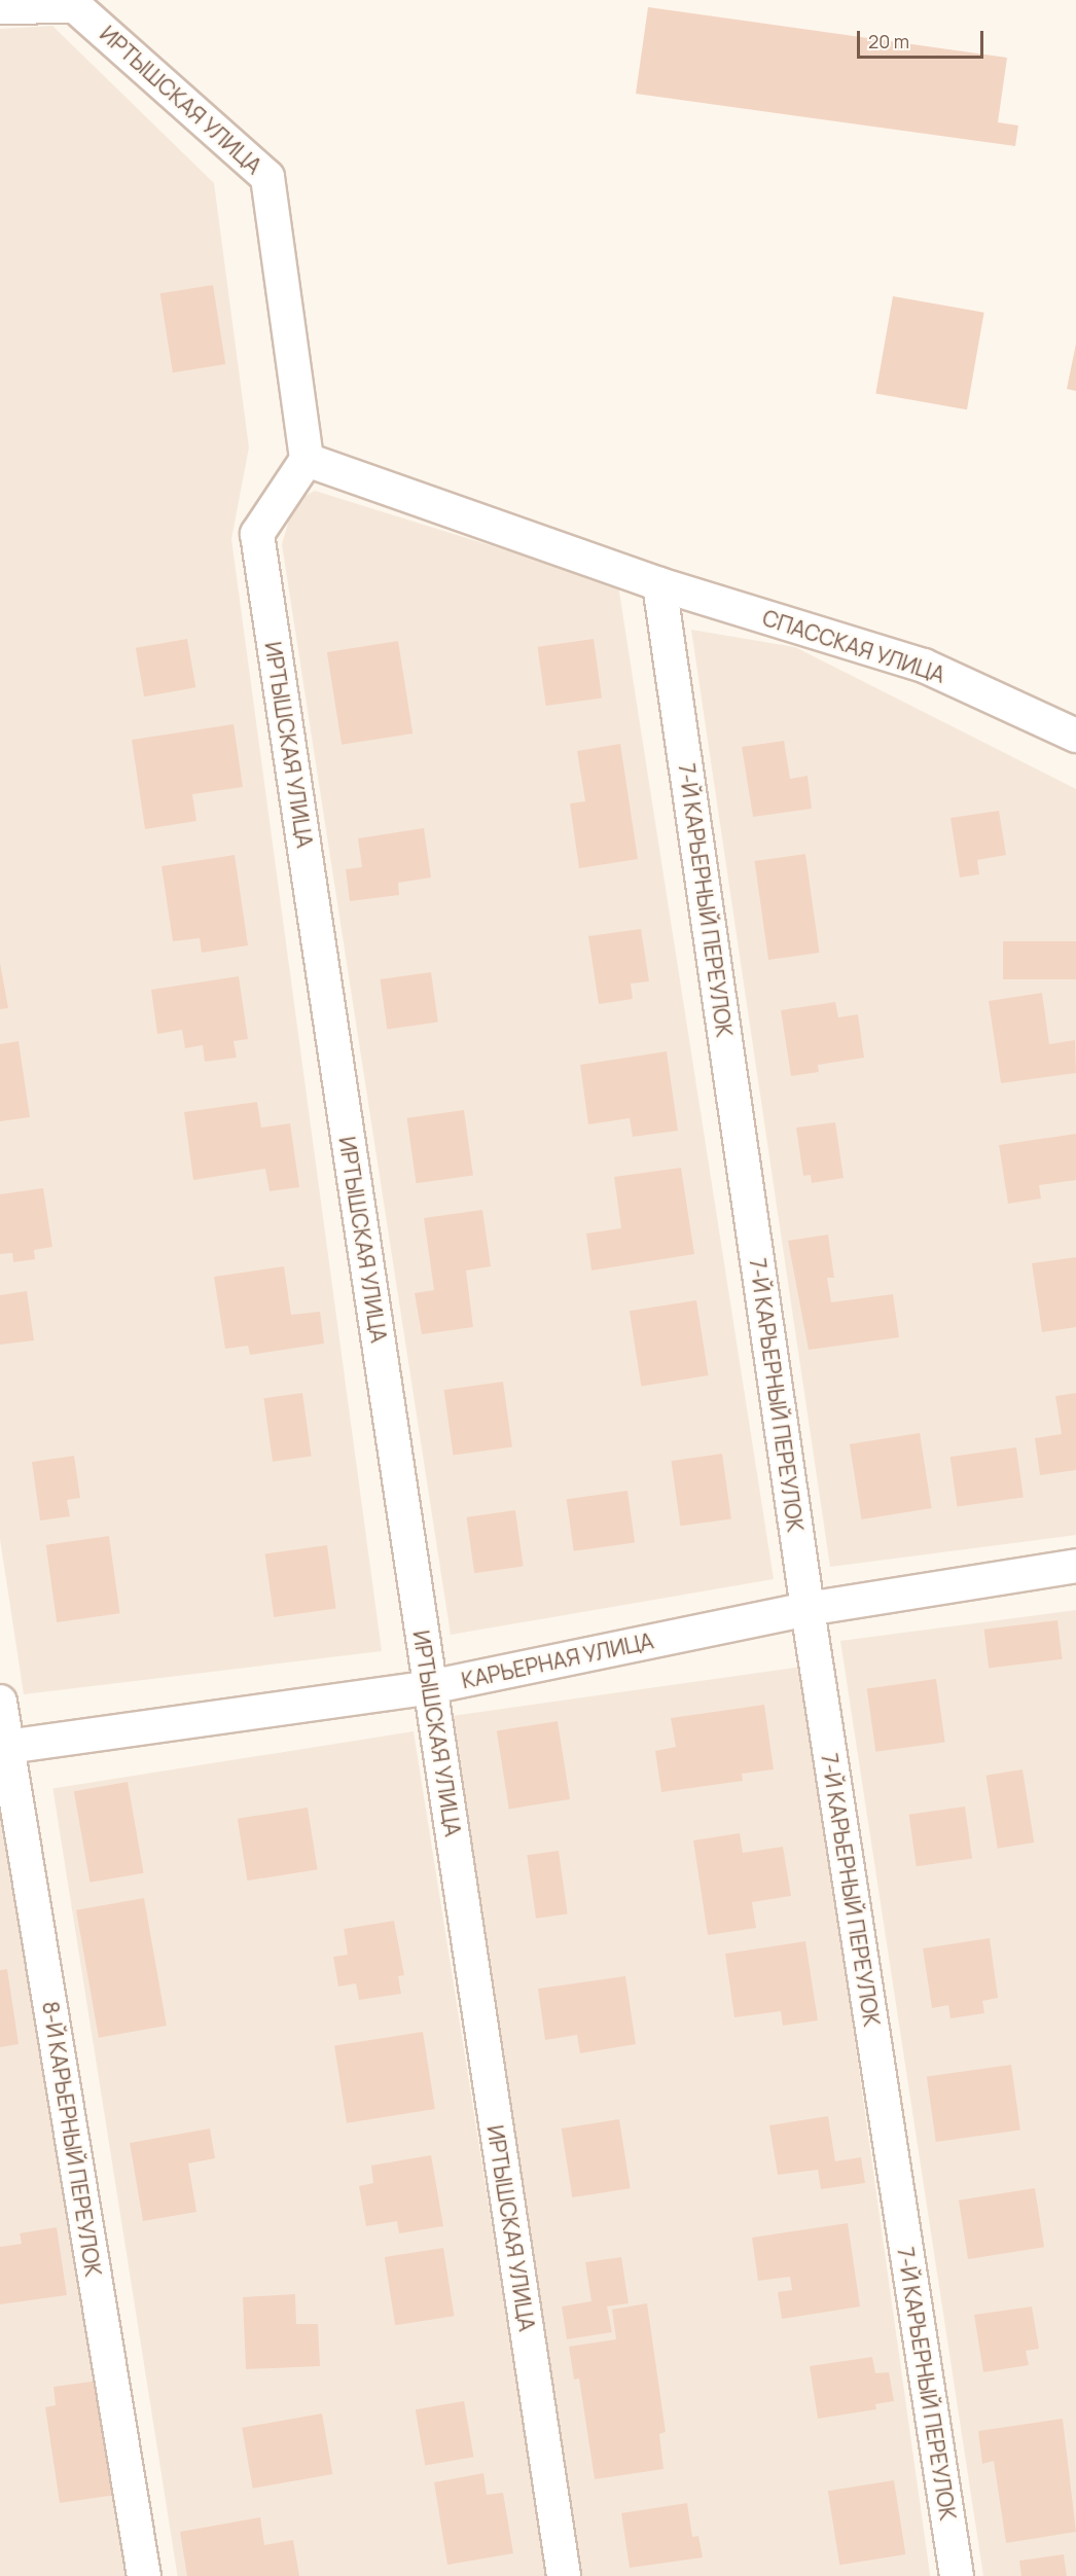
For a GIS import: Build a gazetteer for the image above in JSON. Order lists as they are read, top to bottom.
{
  "streets": {
    "street": [
      "ИРТЫШСКАЯ УЛИЦА",
      "СПАССКАЯ УЛИЦА",
      "7-Й КАРЬЕРНЫЙ ПЕРЕУЛОК",
      "КАРЬЕРНАЯ УЛИЦА",
      "8-Й КАРЬЕРНЫЙ ПЕРЕУЛОК"
    ]
  },
  "crossings": [
    ["ИРТЫШСКАЯ УЛИЦА", "КАРЬЕРНАЯ УЛИЦА"],
    ["СПАССКАЯ УЛИЦА", "7-Й КАРЬЕРНЫЙ ПЕРЕУЛОК"],
    ["7-Й КАРЬЕРНЫЙ ПЕРЕУЛОК", "КАРЬЕРНАЯ УЛИЦА"],
    ["КАРЬЕРНАЯ УЛИЦА", "8-Й КАРЬЕРНЫЙ ПЕРЕУЛОК"]
  ],
  "scale_bar": "20 m"
}
